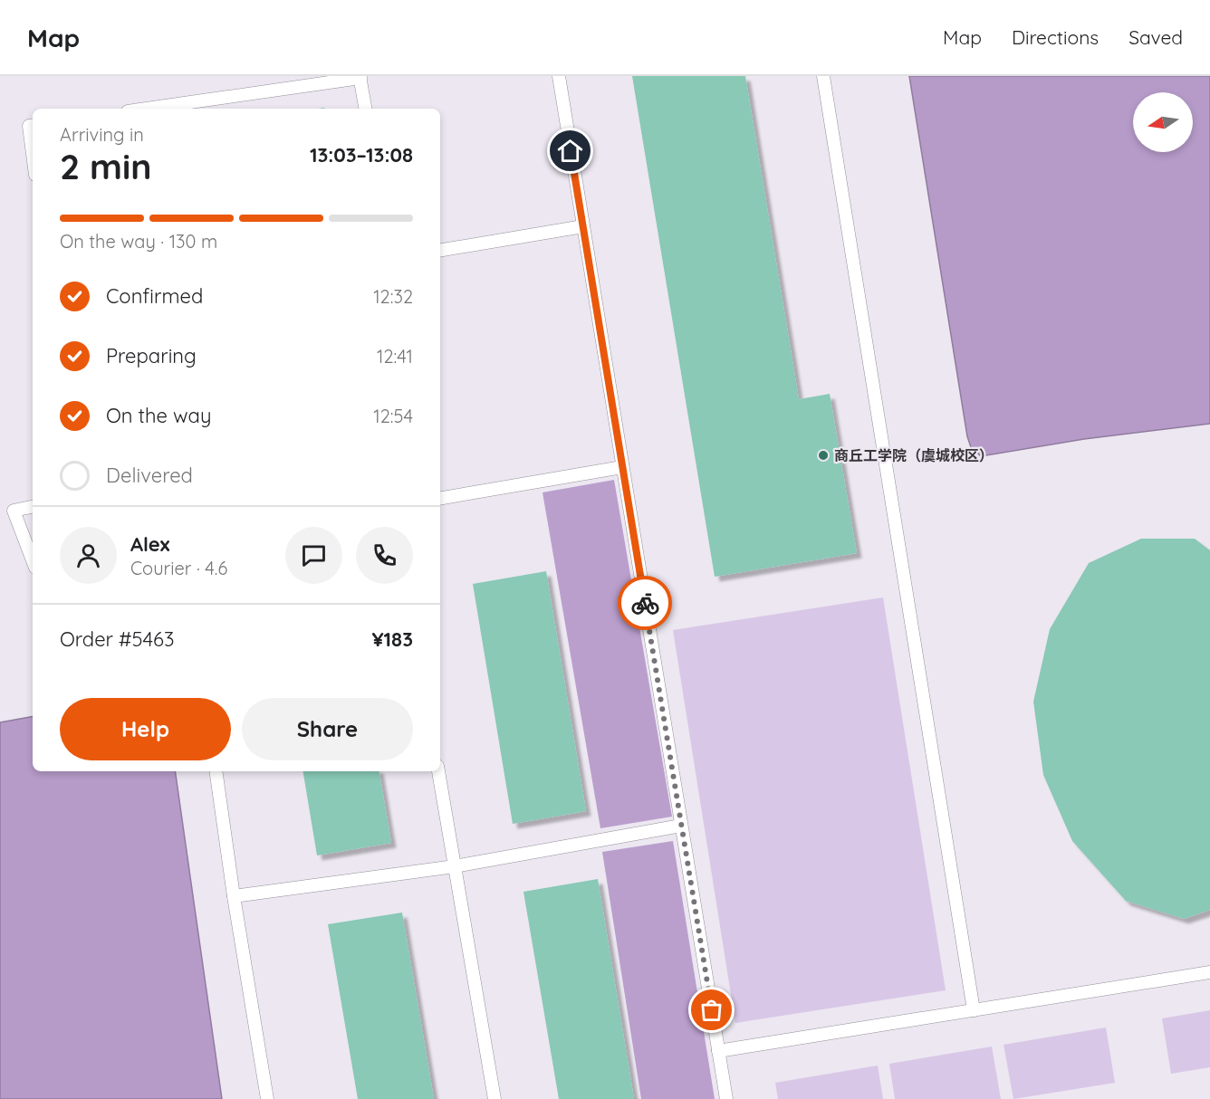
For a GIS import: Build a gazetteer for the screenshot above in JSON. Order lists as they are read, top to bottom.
{
  "places": ["商丘工学院（虞城校区）"],
  "north": "left",
  "page": {
    "header": "Map",
    "nav": ["Map", "Directions", "Saved"],
    "heading": ["2 min", "Arriving in", "13:03–13:08"],
    "panel": [
      "Alex",
      "Courier · 4.6",
      "Order #5463",
      "¥183"
    ],
    "bar": "On the way · 130 m",
    "list": [
      ["Confirmed", "12:32"],
      ["Preparing", "12:41"],
      ["On the way", "12:54"],
      "Delivered"
    ],
    "buttons": ["Help", "Share"]
  }
}
